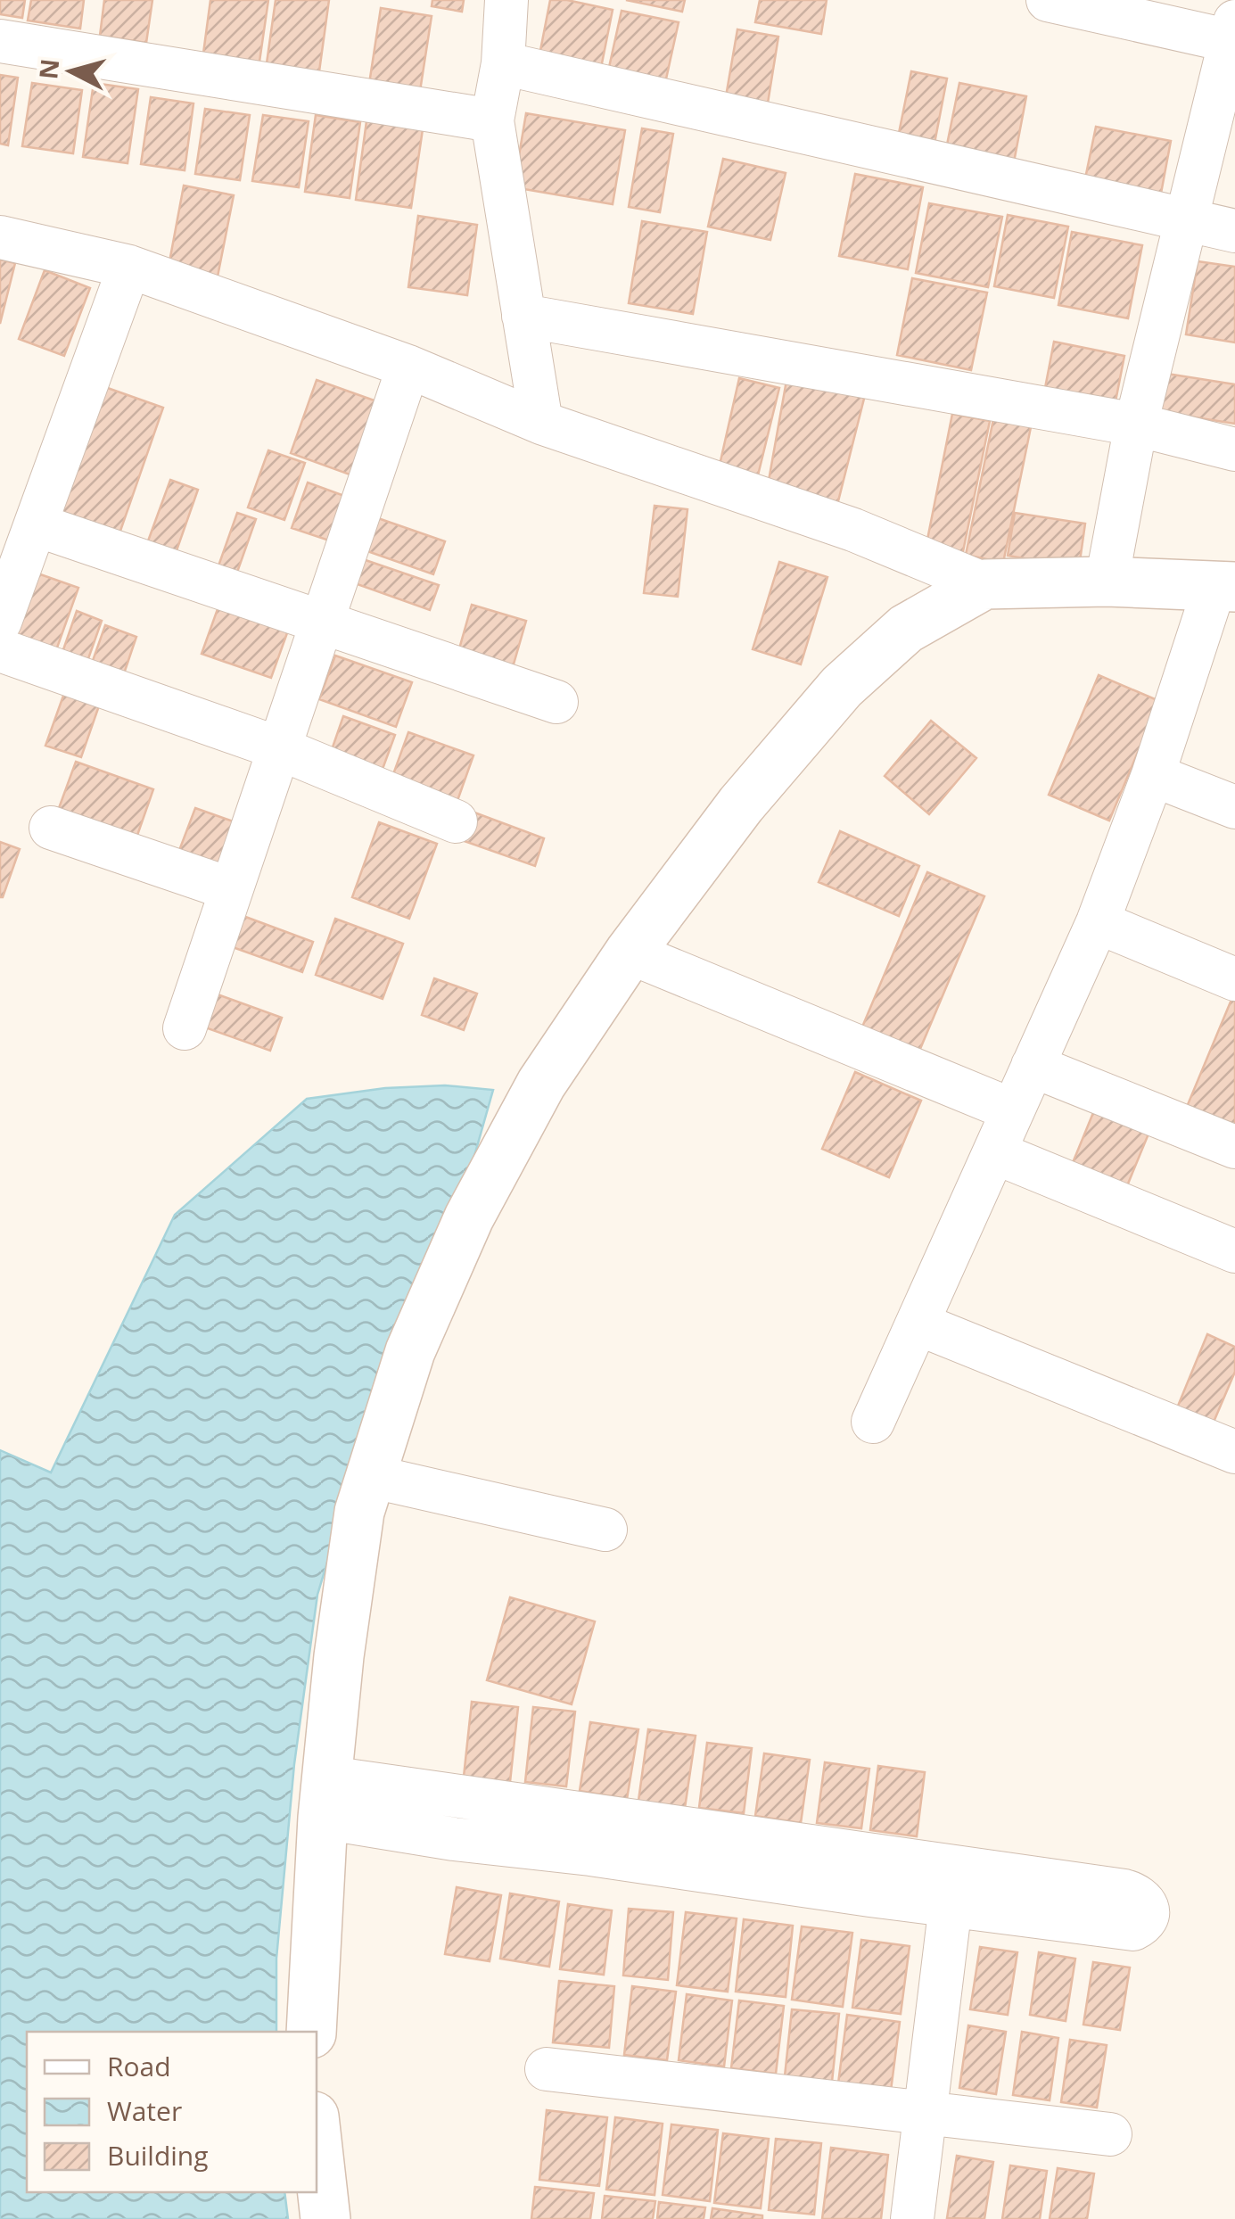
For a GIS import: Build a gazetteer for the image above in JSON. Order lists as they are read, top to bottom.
{
  "legend": ["Road", "Water", "Building"],
  "north": "left"
}
